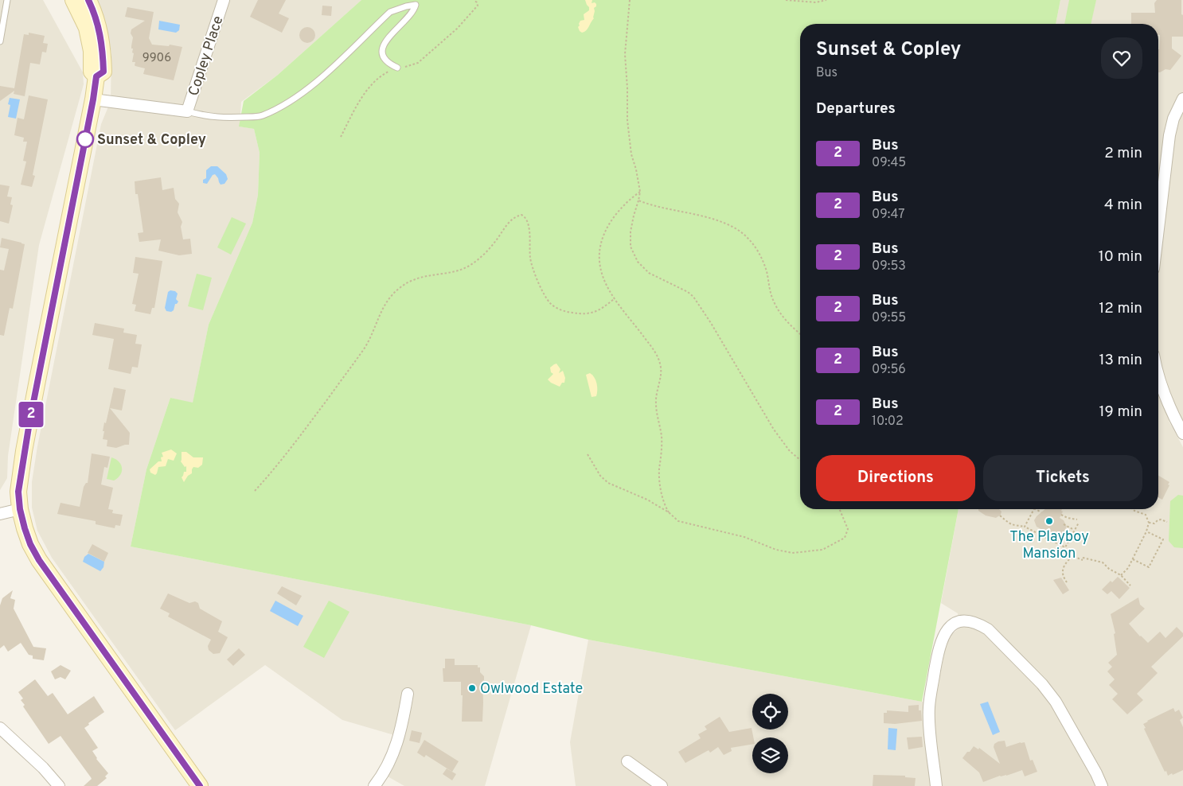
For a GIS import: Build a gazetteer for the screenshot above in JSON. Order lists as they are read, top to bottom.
{
  "streets": {
    "street": ["Copley Place"]
  },
  "places": ["Sunset & Copley", "The Playboy Mansion", "Owlwood Estate"],
  "lines": ["bus line 2"],
  "house_numbers": ["9906"],
  "page": {
    "on_map": "2",
    "heading": [
      ["Sunset & Copley", "Bus"],
      "Departures"
    ],
    "list": [
      {
        "mark": "2",
        "name": "Bus",
        "note": "09:45",
        "value": "2 min"
      },
      {
        "mark": "2",
        "name": "Bus",
        "note": "09:47",
        "value": "4 min"
      },
      {
        "mark": "2",
        "name": "Bus",
        "note": "09:53",
        "value": "10 min"
      },
      {
        "mark": "2",
        "name": "Bus",
        "note": "09:55",
        "value": "12 min"
      },
      {
        "mark": "2",
        "name": "Bus",
        "note": "09:56",
        "value": "13 min"
      },
      {
        "mark": "2",
        "name": "Bus",
        "note": "10:02",
        "value": "19 min"
      }
    ],
    "buttons": ["Directions", "Tickets"]
  }
}
